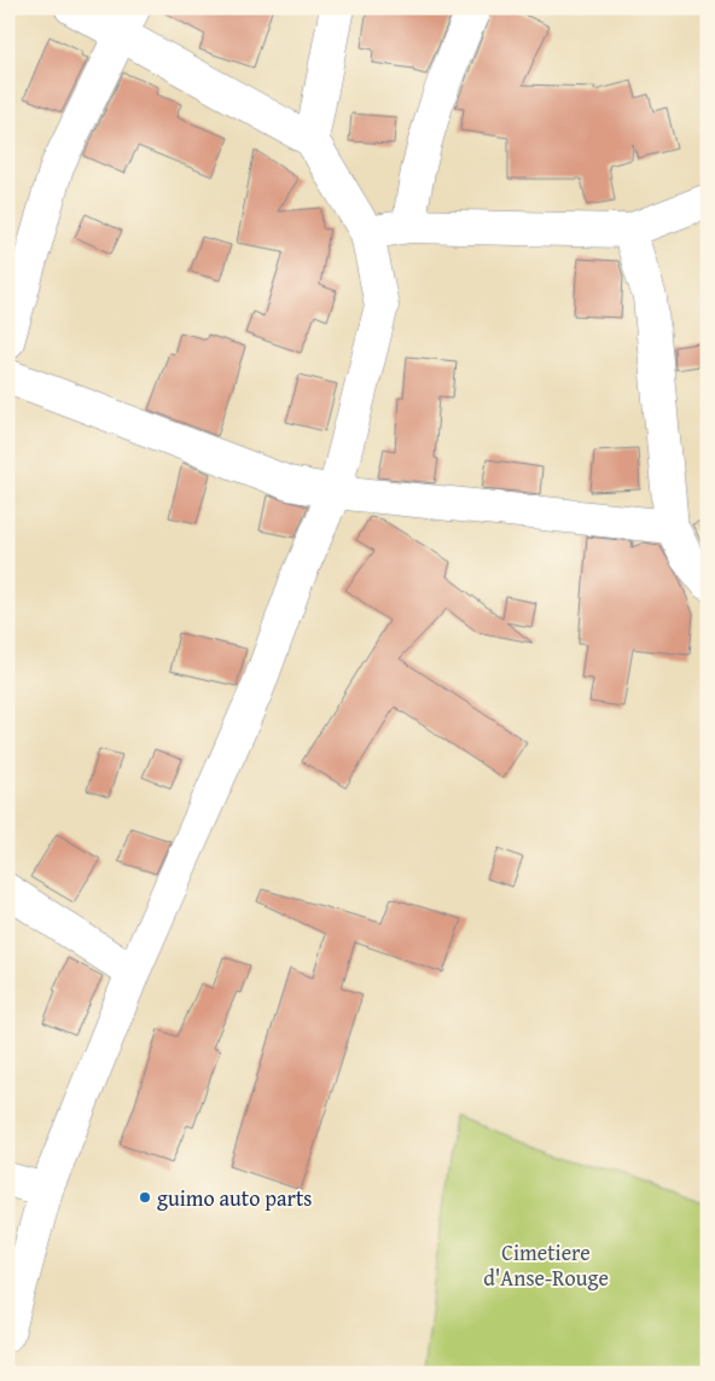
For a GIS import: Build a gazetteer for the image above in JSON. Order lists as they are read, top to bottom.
{
  "parks": ["Cimetiere d'Anse-Rouge"],
  "places": ["guimo auto parts"]
}
